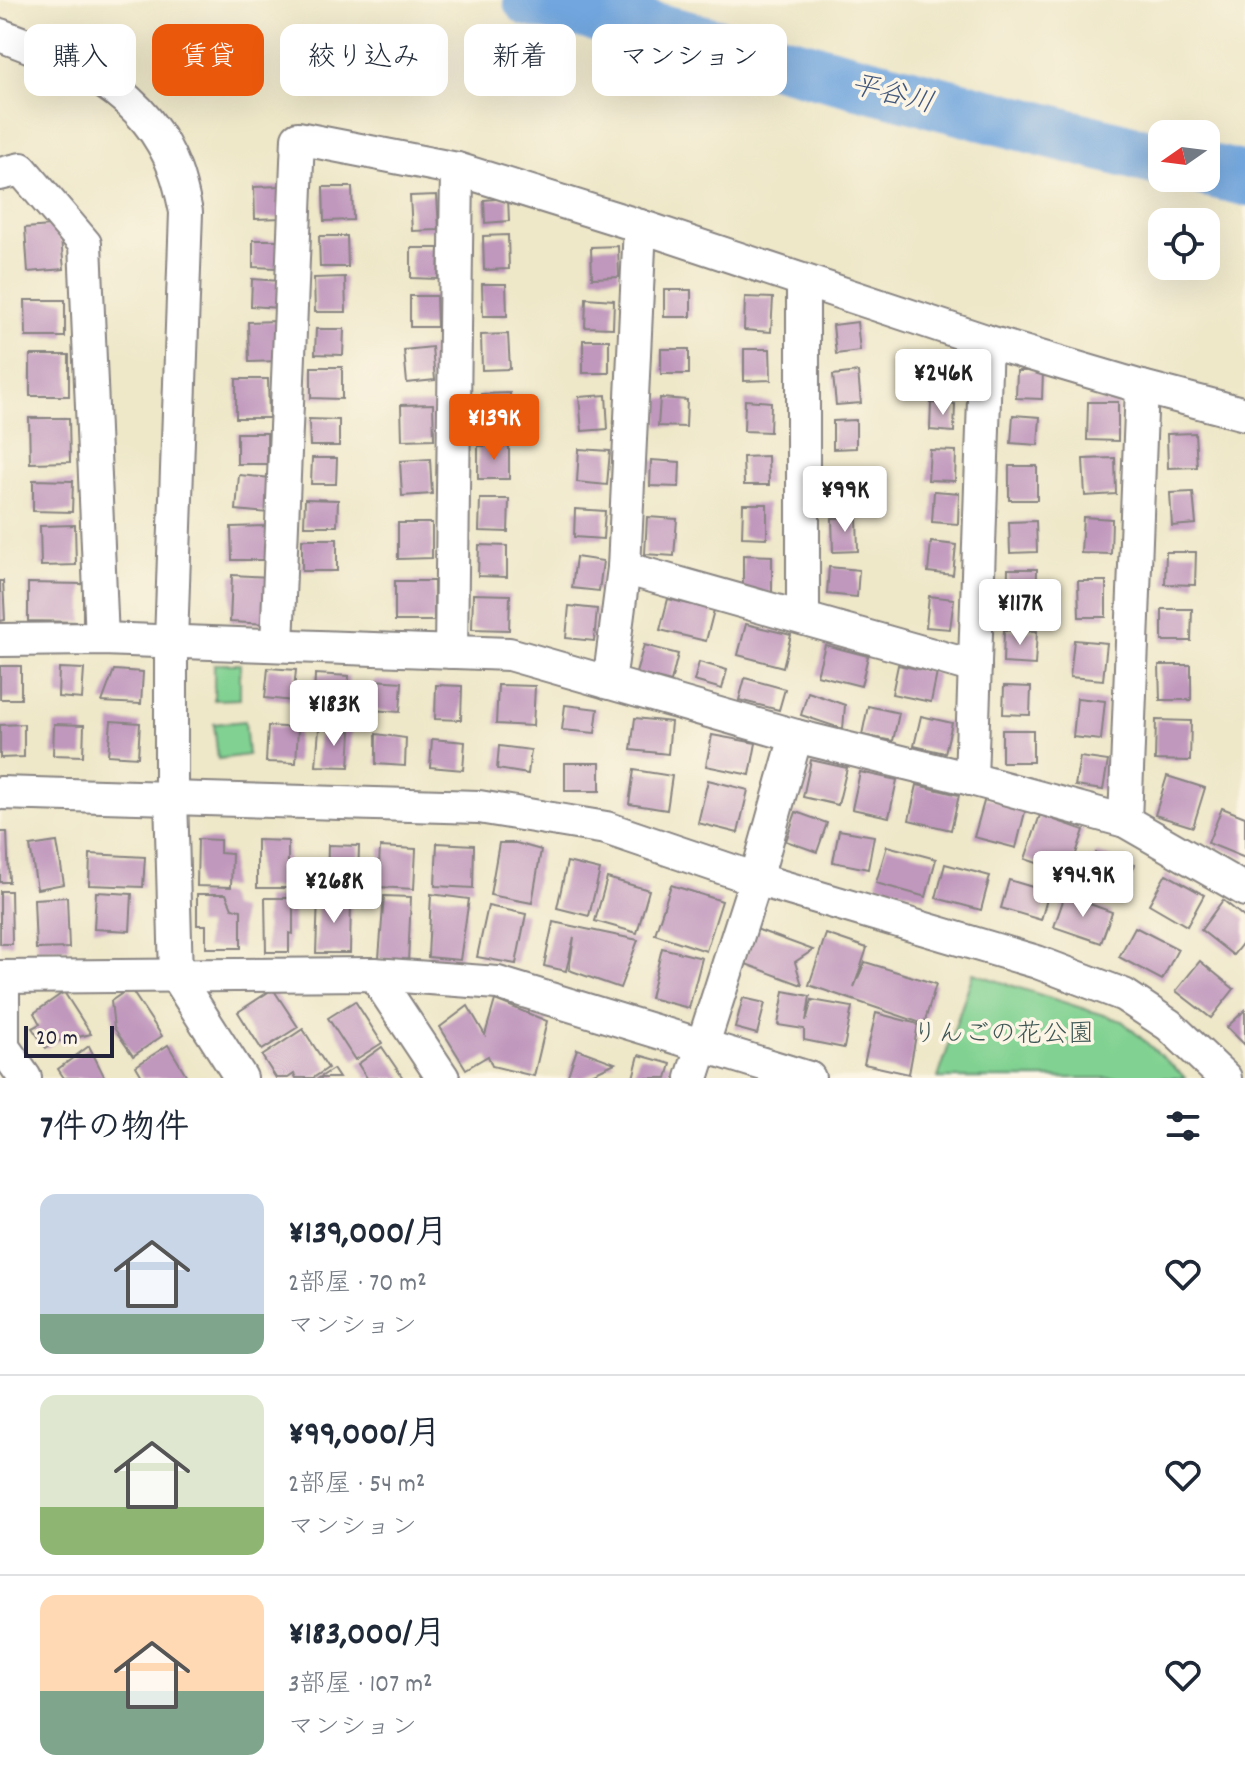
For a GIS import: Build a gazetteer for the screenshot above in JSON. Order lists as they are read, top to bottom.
{
  "water": ["平谷川"],
  "parks": ["りんごの花公園"],
  "scale_bar": "20 m",
  "north": "left",
  "page": {
    "chip": [
      "購入",
      "賃貸",
      "絞り込み",
      "新着",
      "マンション"
    ],
    "price": [
      "¥246K",
      "¥139K",
      "¥99K",
      "¥117K",
      "¥183K",
      "¥94.9K",
      "¥268K"
    ],
    "scale": "20 m",
    "heading": "7件の物件",
    "list": [
      {
        "name": "¥139,000/月",
        "note": "2部屋 · 70 m² · マンション"
      },
      {
        "name": "¥99,000/月",
        "note": "2部屋 · 54 m² · マンション"
      },
      {
        "name": "¥183,000/月",
        "note": "3部屋 · 107 m² · マンション"
      }
    ]
  }
}
